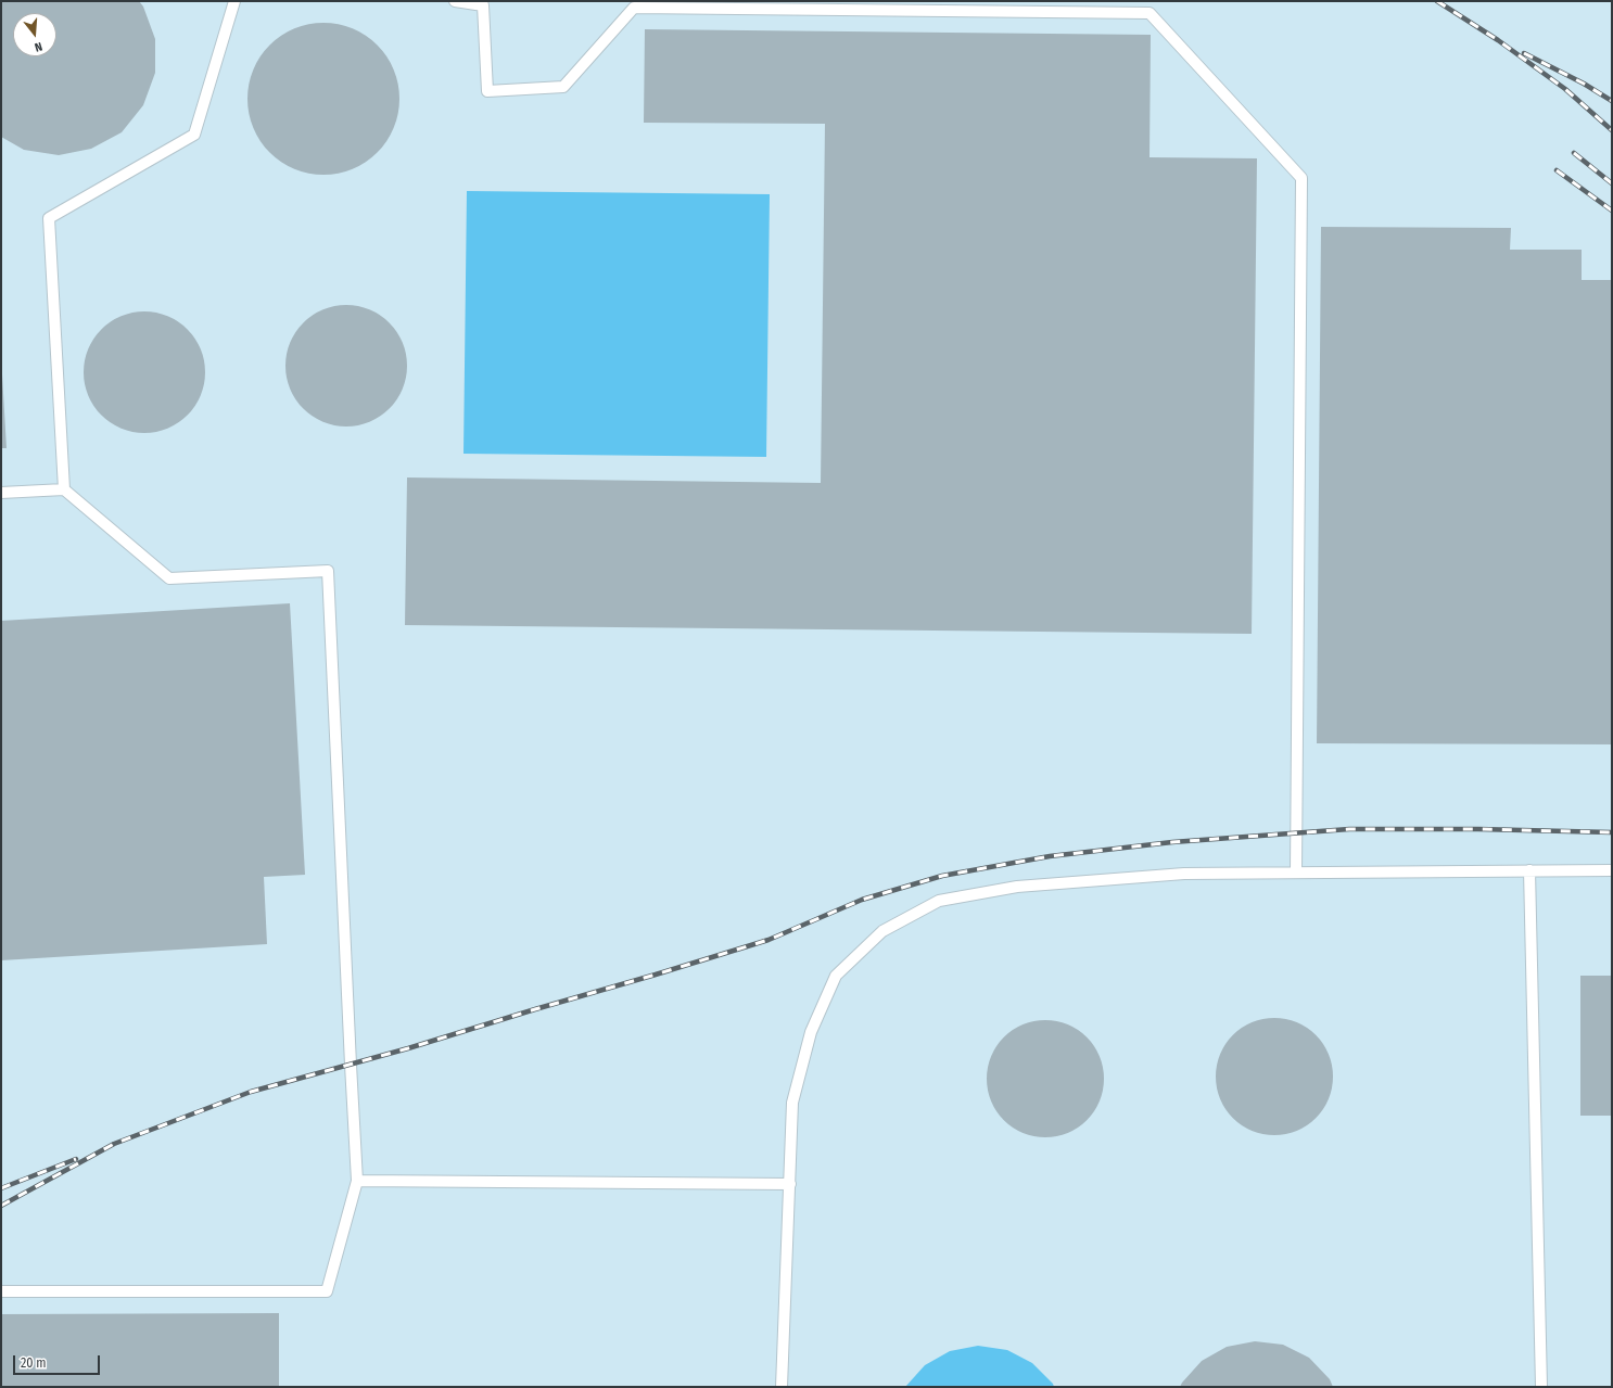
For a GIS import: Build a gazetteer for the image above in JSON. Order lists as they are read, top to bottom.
{
  "scale_bar": "20 m",
  "north": "bottom"
}
